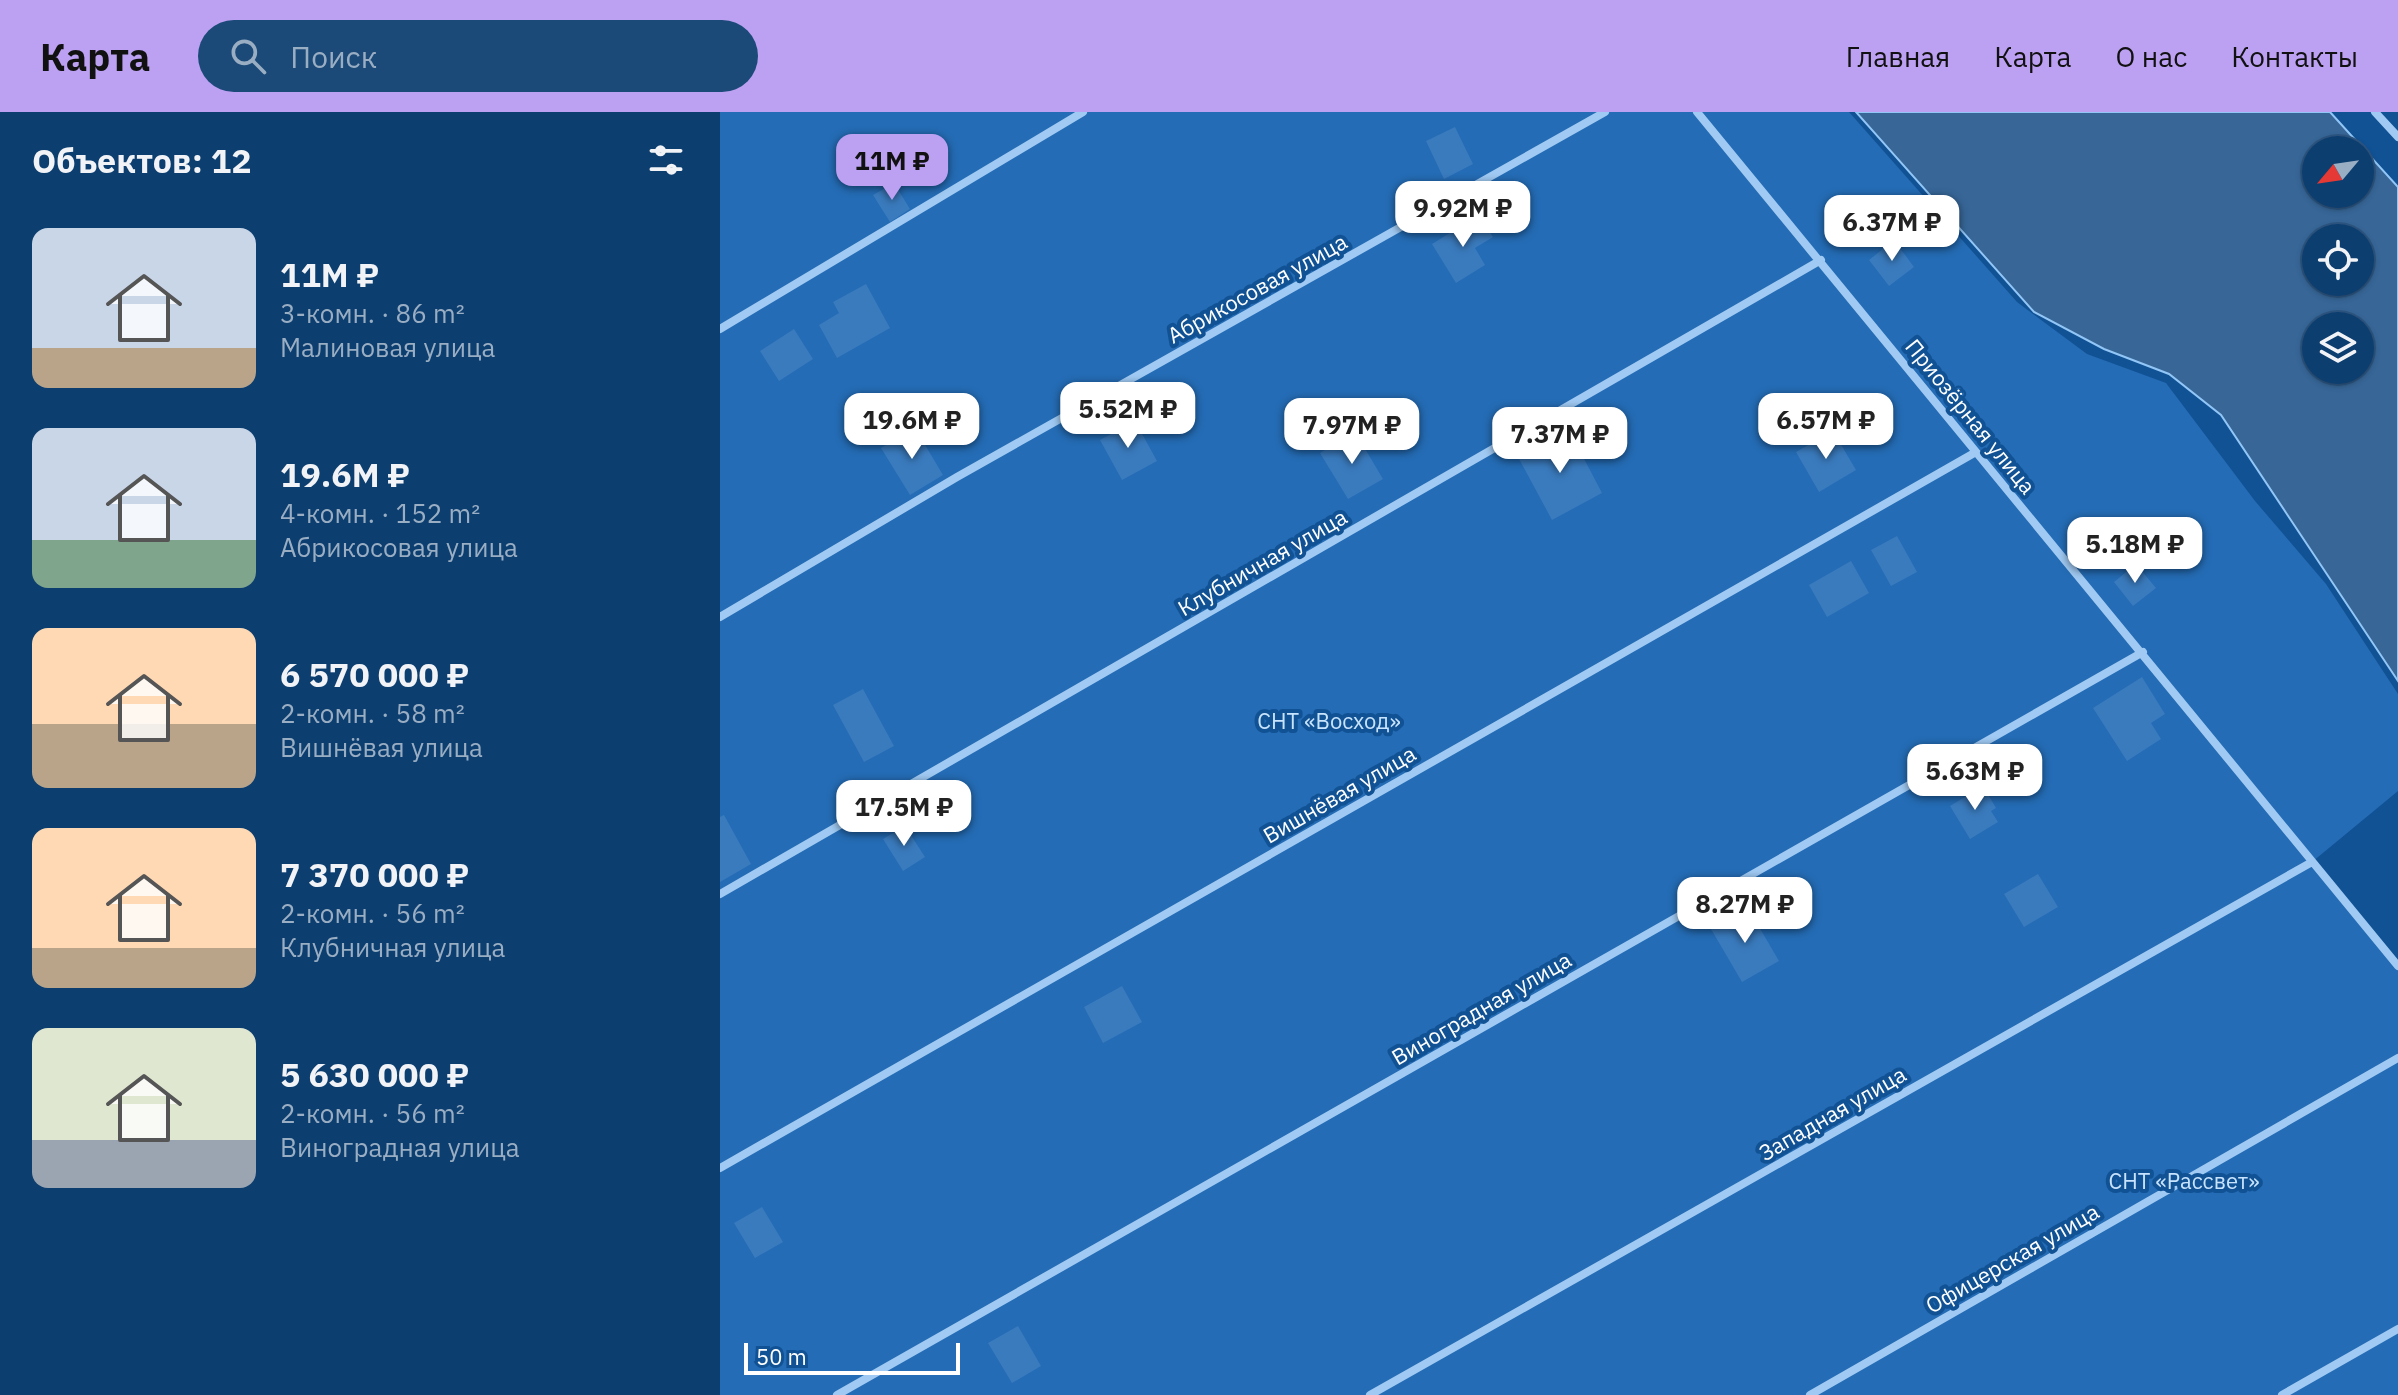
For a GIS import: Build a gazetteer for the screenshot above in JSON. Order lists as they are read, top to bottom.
{
  "streets": {
    "street": [
      "Абрикосовая улица",
      "Приозёрная улица",
      "Клубничная улица",
      "Вишнёвая улица",
      "Виноградная улица",
      "Западная улица",
      "Офицерская улица"
    ]
  },
  "crossings": [
    ["Приозёрная улица", "Клубничная улица"],
    ["Приозёрная улица", "Вишнёвая улица"],
    ["Приозёрная улица", "Виноградная улица"],
    ["Приозёрная улица", "Западная улица"]
  ],
  "parks": ["СНТ «Восход»", "СНТ «Рассвет»"],
  "scale_bar": "50 m",
  "north": "bottom left",
  "page": {
    "header": "Карта",
    "search": "Поиск",
    "nav": [
      "Главная",
      "Карта",
      "О нас",
      "Контакты"
    ],
    "heading": "Объектов: 12",
    "price": [
      "11M ₽",
      "9.92M ₽",
      "6.37M ₽",
      "5.52M ₽",
      "19.6M ₽",
      "6.57M ₽",
      "7.97M ₽",
      "7.37M ₽",
      "5.18M ₽",
      "5.63M ₽",
      "17.5M ₽",
      "8.27M ₽"
    ],
    "list": [
      {
        "name": "11M ₽",
        "note": "3-комн. · 86 m² · Малиновая улица"
      },
      {
        "name": "19.6M ₽",
        "note": "4-комн. · 152 m² · Абрикосовая улица"
      },
      {
        "name": "6 570 000 ₽",
        "note": "2-комн. · 58 m² · Вишнёвая улица"
      },
      {
        "name": "7 370 000 ₽",
        "note": "2-комн. · 56 m² · Клубничная улица"
      },
      {
        "name": "5 630 000 ₽",
        "note": "2-комн. · 56 m² · Виноградная улица"
      }
    ],
    "scale": "50 m"
  }
}
